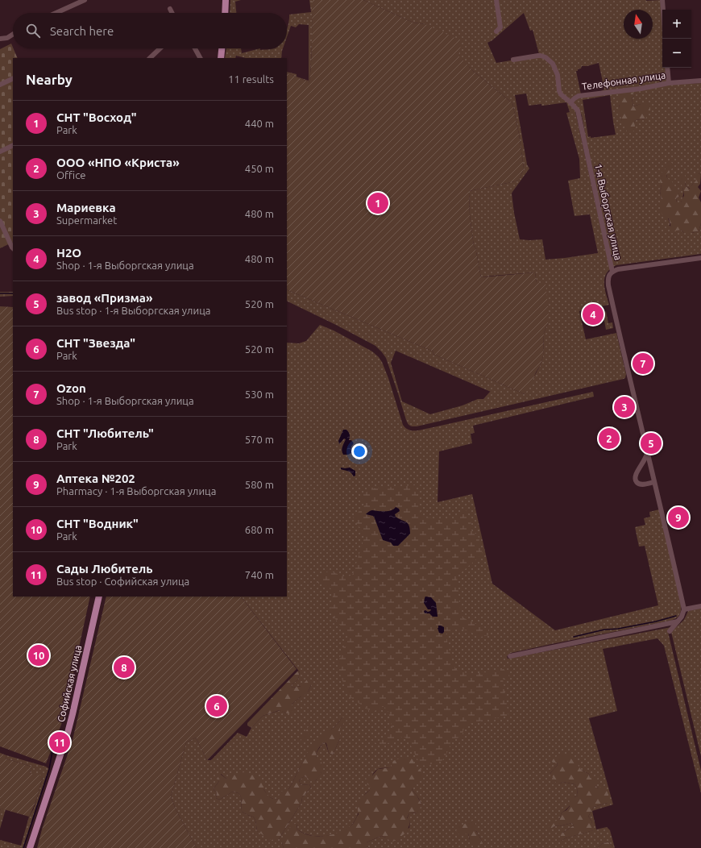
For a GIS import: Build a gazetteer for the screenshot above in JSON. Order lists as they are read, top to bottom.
{
  "streets": {
    "main road": ["Софийская улица"],
    "street": ["Телефонная улица", "1-я Выборгская улица"]
  },
  "crossings": [
    ["Телефонная улица", "1-я Выборгская улица"]
  ],
  "north": "top",
  "page": {
    "map_buttons": ["+", "−"],
    "search": "Search here",
    "heading": ["Nearby", "11 results"],
    "list": [
      {
        "mark": "1",
        "name": "СНТ \"Восход\"",
        "note": "Park",
        "value": "440 m"
      },
      {
        "mark": "2",
        "name": "ООО «НПО «Криста»",
        "note": "Office",
        "value": "450 m"
      },
      {
        "mark": "3",
        "name": "Мариевка",
        "note": "Supermarket",
        "value": "480 m"
      },
      {
        "mark": "4",
        "name": "H2O",
        "note": "Shop · 1-я Выборгская улица",
        "value": "480 m"
      },
      {
        "mark": "5",
        "name": "завод «Призма»",
        "note": "Bus stop · 1-я Выборгская улица",
        "value": "520 m"
      },
      {
        "mark": "6",
        "name": "СНТ \"Звезда\"",
        "note": "Park",
        "value": "520 m"
      },
      {
        "mark": "7",
        "name": "Ozon",
        "note": "Shop · 1-я Выборгская улица",
        "value": "530 m"
      },
      {
        "mark": "8",
        "name": "СНТ \"Любитель\"",
        "note": "Park",
        "value": "570 m"
      },
      {
        "mark": "9",
        "name": "Аптека №202",
        "note": "Pharmacy · 1-я Выборгская улица",
        "value": "580 m"
      },
      {
        "mark": "10",
        "name": "СНТ \"Водник\"",
        "note": "Park",
        "value": "680 m"
      },
      {
        "mark": "11",
        "name": "Сады Любитель",
        "note": "Bus stop · Софийская улица",
        "value": "740 m"
      }
    ],
    "pins": [
      "1",
      "4",
      "7",
      "3",
      "2",
      "5",
      "9",
      "10",
      "8",
      "6",
      "11"
    ]
  }
}
